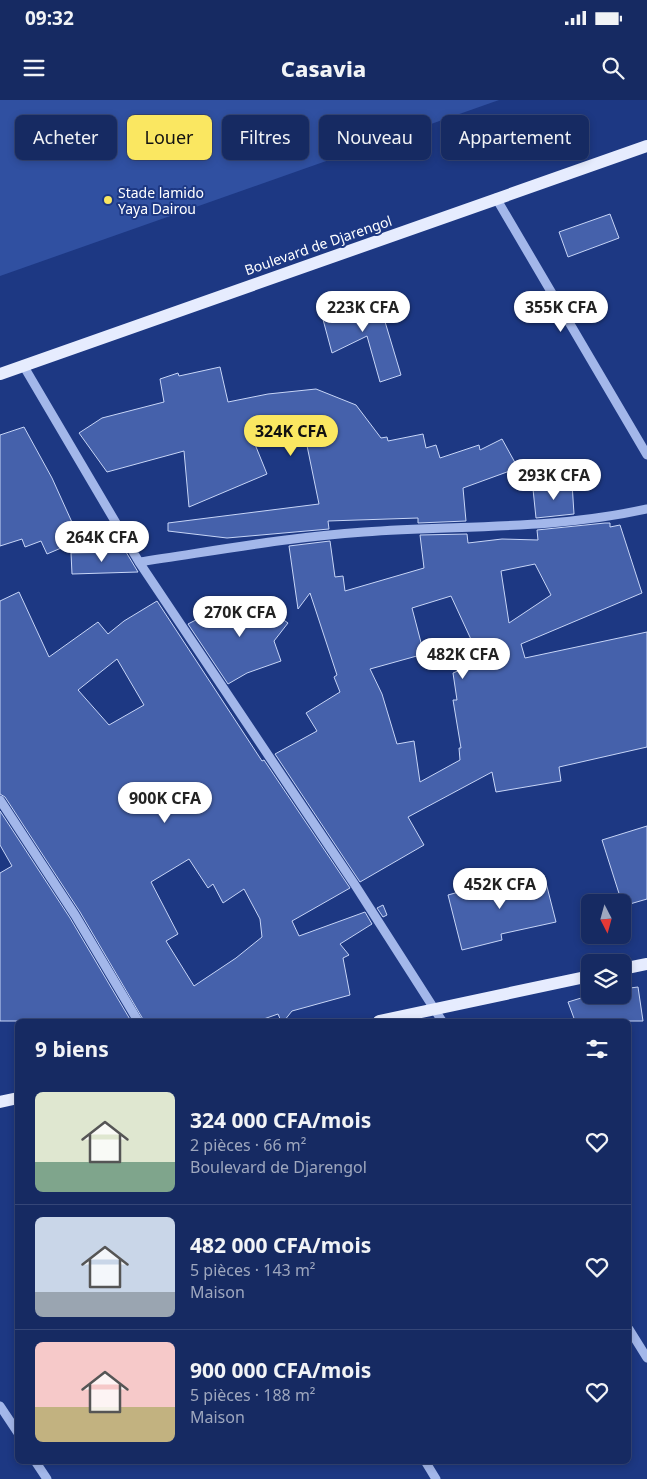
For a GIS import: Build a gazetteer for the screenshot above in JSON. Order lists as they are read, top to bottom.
{
  "streets": {
    "main road": ["Boulevard de Djarengol"]
  },
  "places": ["Stade lamido Yaya Dairou"],
  "north": "bottom",
  "page": {
    "status": "09:32",
    "header": "Casavia",
    "chip": [
      "Acheter",
      "Louer",
      "Filtres",
      "Nouveau",
      "Appartement"
    ],
    "price": [
      "223K CFA",
      "355K CFA",
      "324K CFA",
      "293K CFA",
      "264K CFA",
      "270K CFA",
      "482K CFA",
      "900K CFA",
      "452K CFA"
    ],
    "heading": "9 biens",
    "list": [
      {
        "name": "324 000 CFA/mois",
        "note": "2 pièces · 66 m² · Boulevard de Djarengol"
      },
      {
        "name": "482 000 CFA/mois",
        "note": "5 pièces · 143 m² · Maison"
      },
      {
        "name": "900 000 CFA/mois",
        "note": "5 pièces · 188 m² · Maison"
      }
    ]
  }
}
